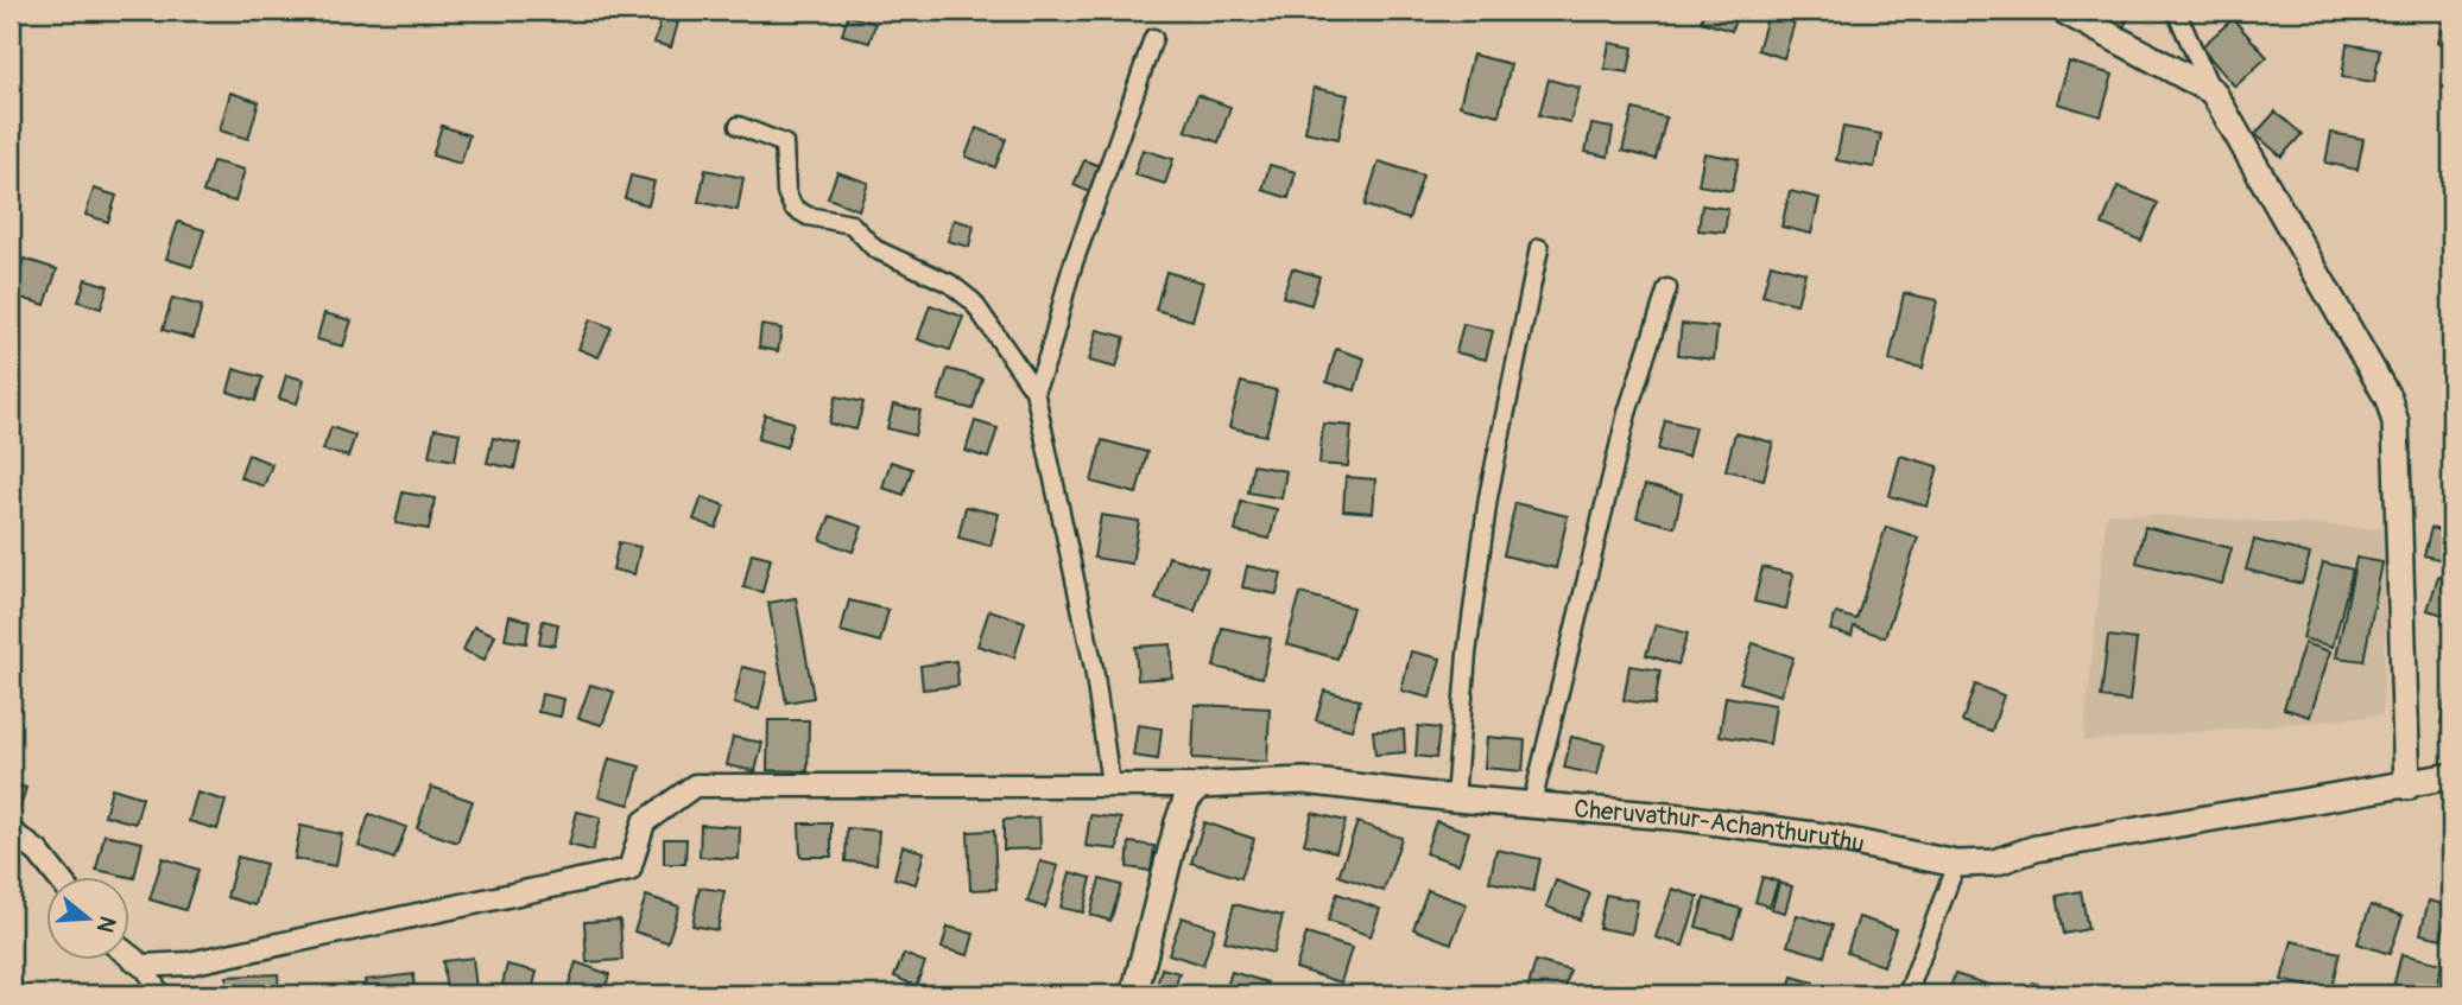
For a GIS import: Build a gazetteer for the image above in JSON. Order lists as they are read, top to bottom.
{
  "streets": {
    "main road": ["Cheruvathur-Achanthuruthu"]
  },
  "north": "right"
}
